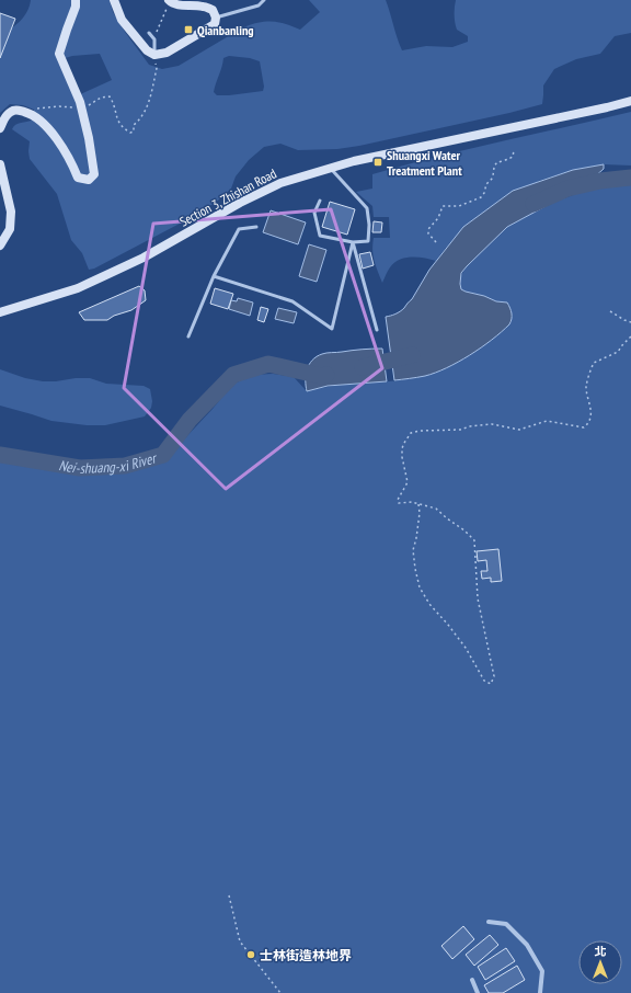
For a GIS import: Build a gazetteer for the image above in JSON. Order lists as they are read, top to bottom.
{
  "streets": {
    "street": ["Section 3, Zhishan Road"]
  },
  "water": ["Nei-shuang-xi River"],
  "places": {
    "transit": ["Qianbanling", "Shuangxi Water Treatment Plant"],
    "other": ["士林街造林地界"]
  },
  "north": "top"
}
